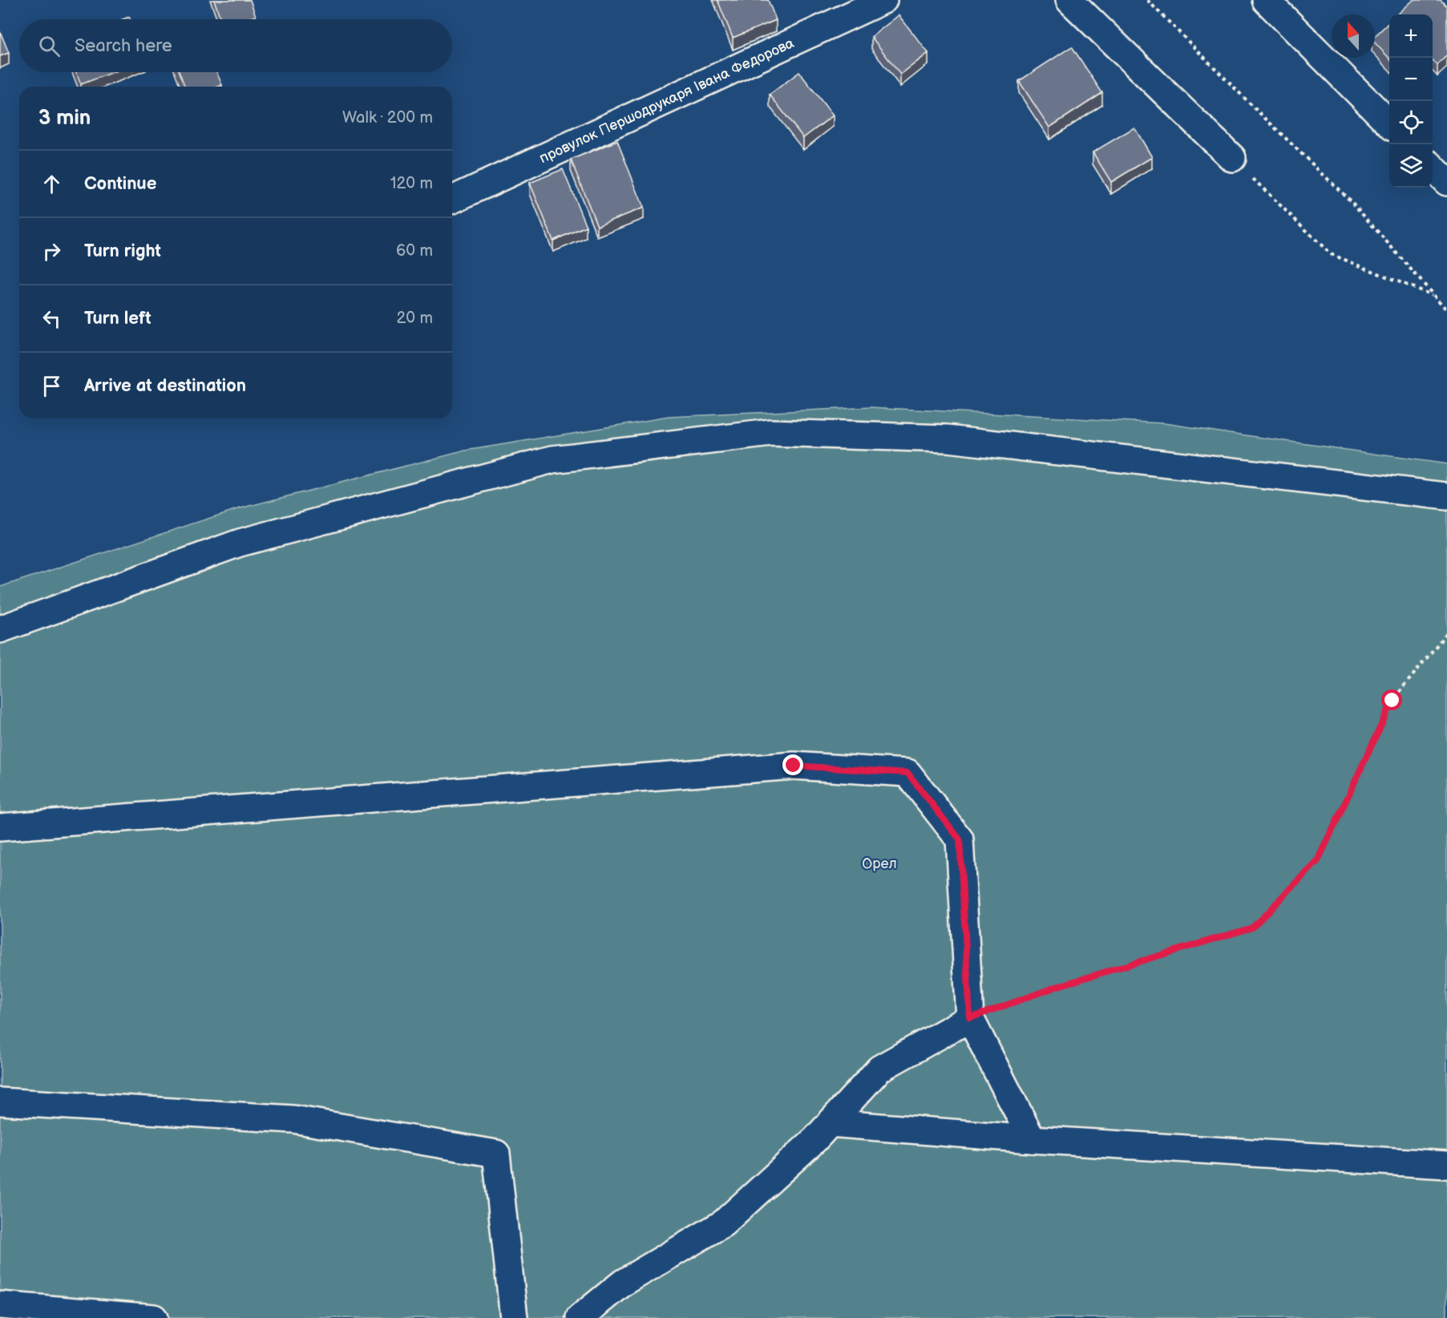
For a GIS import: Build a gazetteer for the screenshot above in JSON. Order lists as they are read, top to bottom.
{
  "streets": {
    "street": ["провулок Першодрукаря Івана Федорова"]
  },
  "parks": ["Орел"],
  "north": "top",
  "page": {
    "map_buttons": ["+", "−"],
    "search": "Search here",
    "heading": ["3 min", "Walk · 200 m"],
    "list": [
      ["Continue", "120 m"],
      ["Turn right", "60 m"],
      ["Turn left", "20 m"],
      "Arrive at destination"
    ]
  }
}
